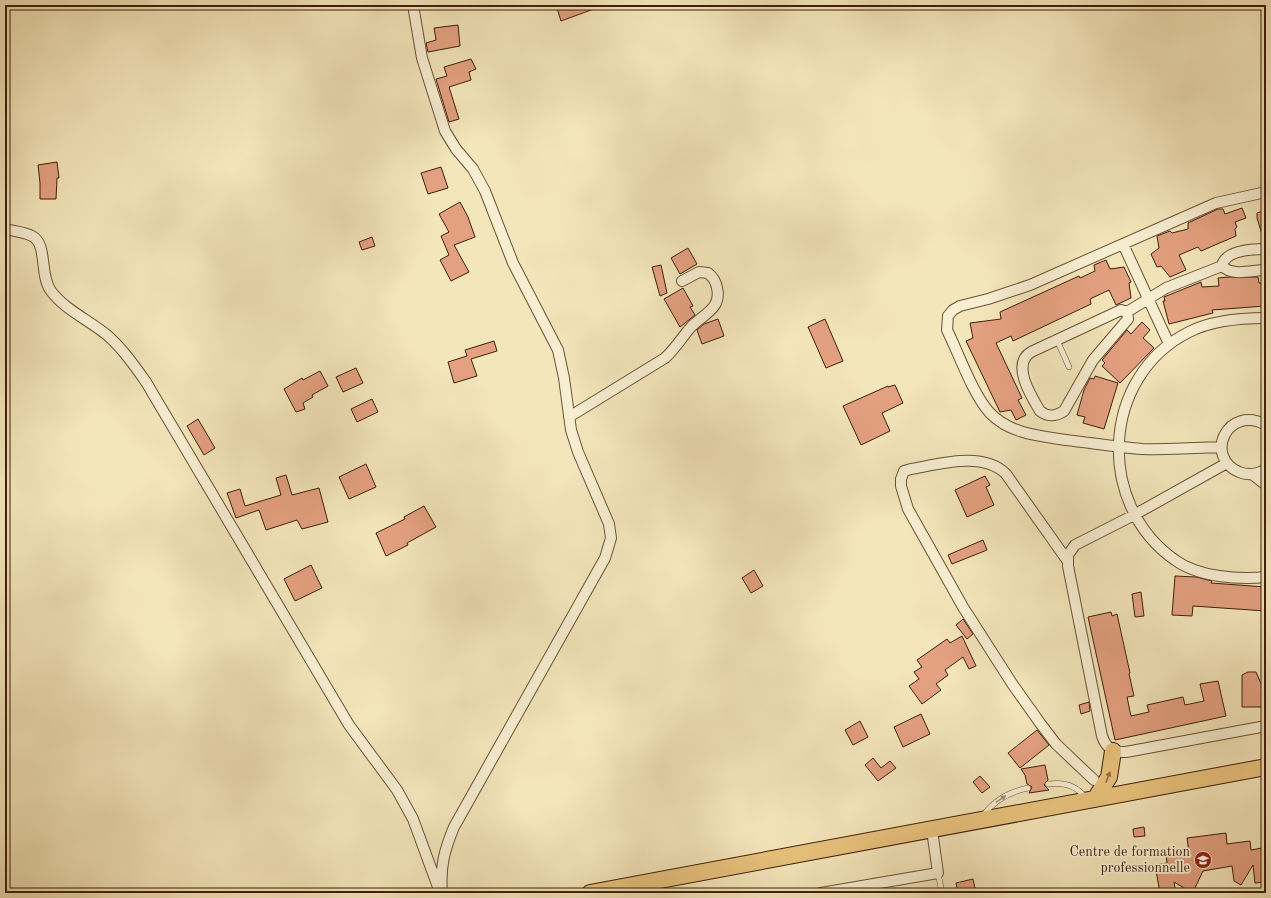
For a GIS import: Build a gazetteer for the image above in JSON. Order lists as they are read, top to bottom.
{
  "places": {
    "school or university": ["Centre de formation professionnelle"]
  }
}
